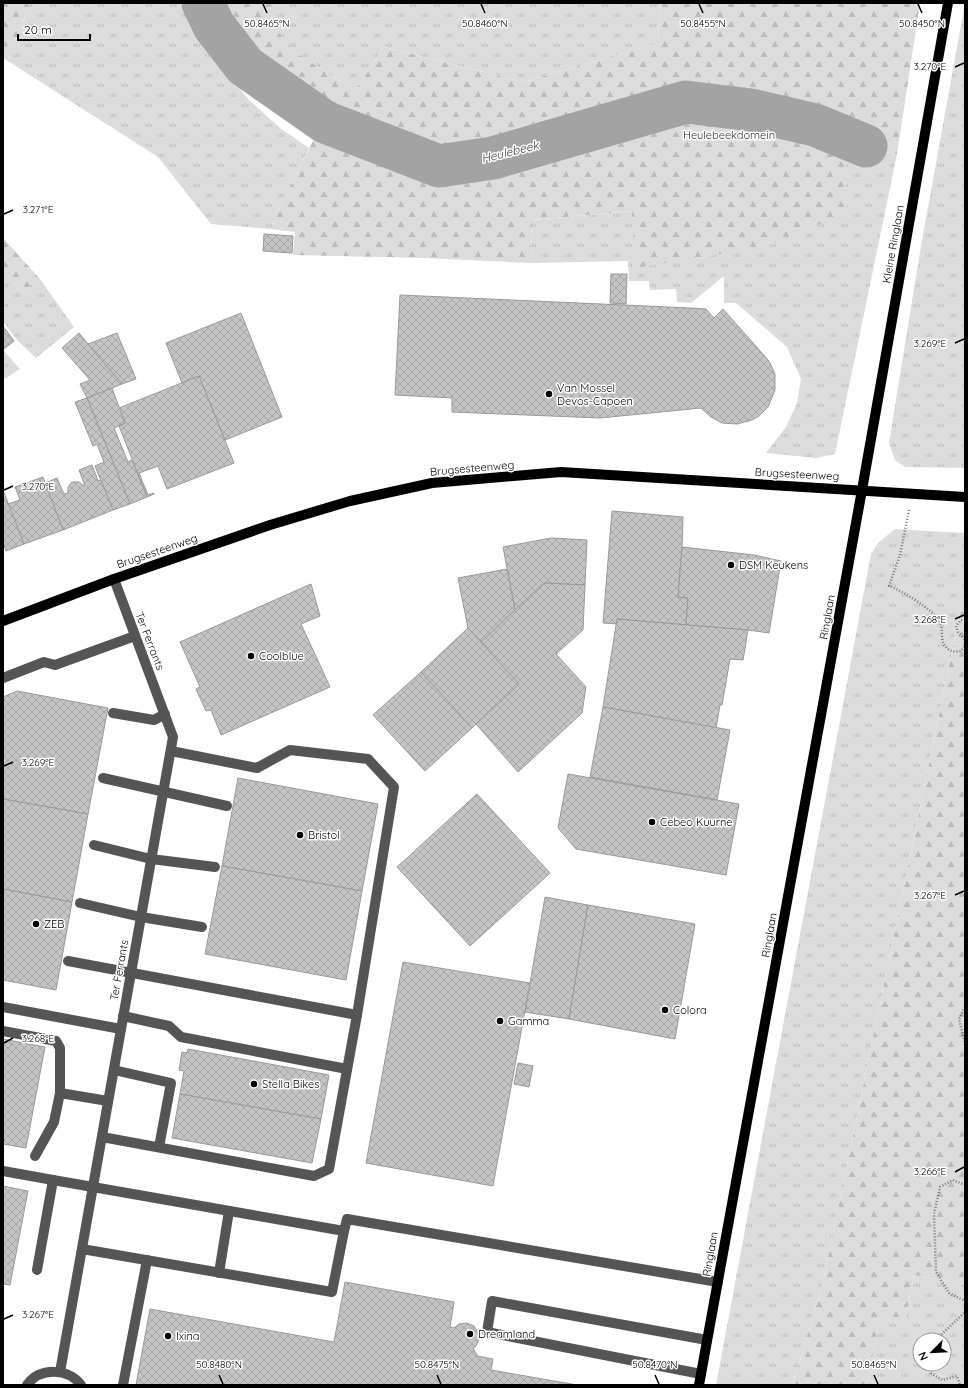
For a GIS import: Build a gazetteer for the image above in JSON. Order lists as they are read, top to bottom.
{
  "streets": {
    "main road": ["Kleine Ringlaan", "Brugsesteenweg", "Ringlaan"],
    "street": ["Ter Ferrants"]
  },
  "crossings": [
    ["Kleine Ringlaan", "Brugsesteenweg"],
    ["Kleine Ringlaan", "Ringlaan"],
    ["Brugsesteenweg", "Ringlaan"],
    ["Brugsesteenweg", "Ter Ferrants"]
  ],
  "water": ["Heulebeek"],
  "parks": ["Heulebeekdomein"],
  "places": [
    "Van Mossel Devos-Capoen",
    "DSM Keukens",
    "Coolblue",
    "Cebeo Kuurne",
    "Bristol",
    "ZEB",
    "Colora",
    "Gamma",
    "Stella Bikes",
    "Dreamland",
    "Ixina"
  ],
  "scale_bar": "20 m",
  "north": "bottom left",
  "coordinates": [
    "50.8460°N",
    "50.8450°N",
    "50.8465°N",
    "50.8455°N",
    "3.270°E",
    "3.271°E",
    "3.269°E",
    "3.268°E",
    "3.267°E",
    "3.266°E",
    "50.8480°N",
    "50.8475°N",
    "50.8470°N"
  ]
}
